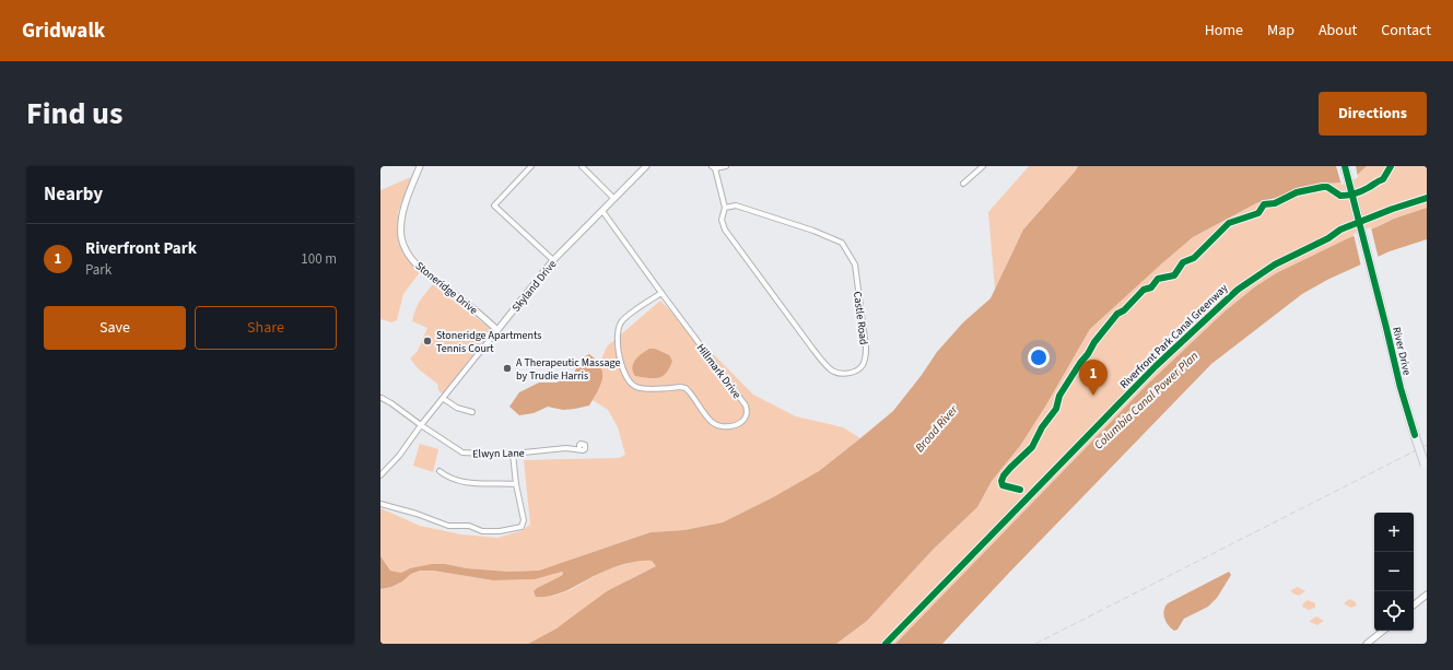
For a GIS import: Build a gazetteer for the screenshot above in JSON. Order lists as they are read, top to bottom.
{
  "streets": {
    "main road": ["River Drive"],
    "street": [
      "Skyland Drive",
      "Stoneridge Drive",
      "Castle Road",
      "Hillmark Drive",
      "Elwyn Lane"
    ],
    "cycle path": ["Riverfront Park Canal Greenway"]
  },
  "crossings": [
    ["Skyland Drive", "Stoneridge Drive"],
    ["Skyland Drive", "Hillmark Drive"],
    ["Skyland Drive", "Elwyn Lane"]
  ],
  "water": ["Columbia Canal Power Plan", "Broad River"],
  "places": ["Stoneridge Apartments Tennis Court", "A Therapeutic Massage by Trudie Harris"],
  "page": {
    "header": "Gridwalk",
    "nav": [
      "Home",
      "Map",
      "About",
      "Contact"
    ],
    "title": "Find us",
    "buttons": [
      "Directions",
      ["Save", "Share"]
    ],
    "heading": "Nearby",
    "list": [
      {
        "mark": "1",
        "name": "Riverfront Park",
        "note": "Park",
        "value": "100 m"
      }
    ],
    "pins": "1",
    "map_buttons": ["+", "−"]
  }
}
